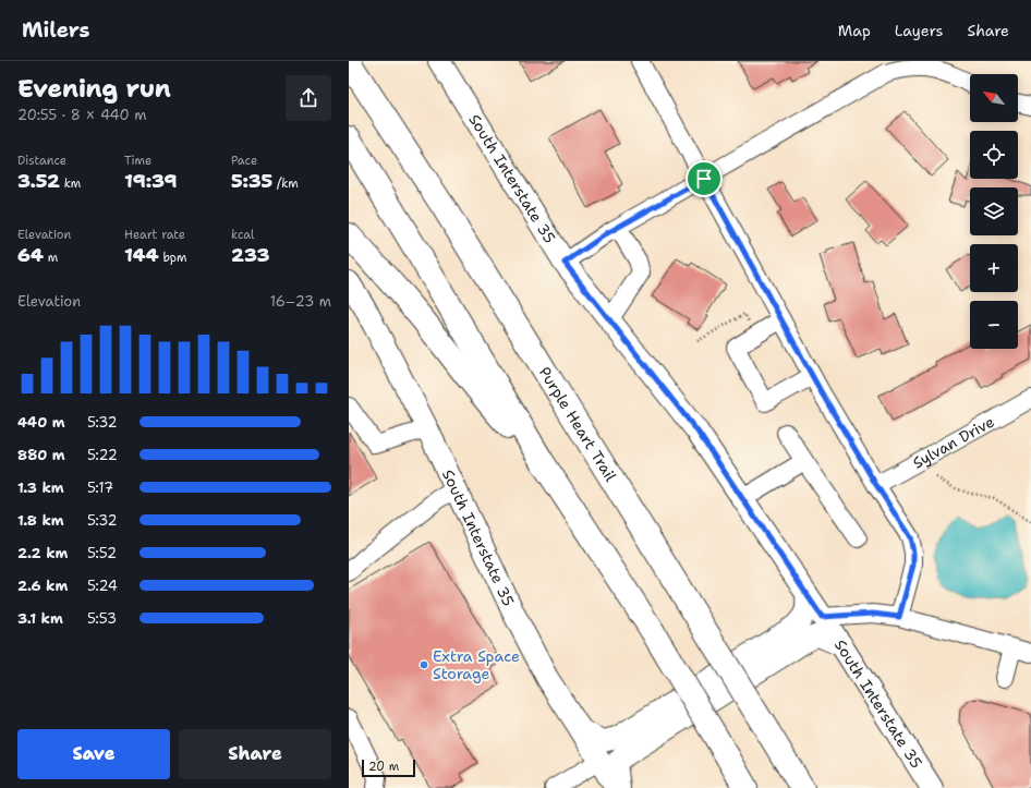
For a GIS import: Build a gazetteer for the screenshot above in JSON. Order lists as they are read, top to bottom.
{
  "streets": {
    "highway": ["Purple Heart Trail"],
    "main road": ["South Interstate 35"],
    "street": ["Sylvan Drive"]
  },
  "places": ["Extra Space Storage"],
  "scale_bar": "20 m",
  "north": "top left",
  "page": {
    "header": "Milers",
    "nav": ["Map", "Layers", "Share"],
    "heading": ["Evening run", "20:55 · 8 × 440 m"],
    "map_buttons": ["+", "−"],
    "stats": [
      ["Distance", "3.52 km"],
      ["Time", "19:39"],
      ["Pace", "5:35 /km"],
      ["Elevation", "64 m"],
      ["Heart rate", "144 bpm"],
      ["kcal", "233"]
    ],
    "chart": ["Elevation", "16–23 m"],
    "list": [
      {
        "name": "440 m",
        "note": "5:32"
      },
      {
        "name": "880 m",
        "note": "5:22"
      },
      {
        "name": "1.3 km",
        "note": "5:17"
      },
      {
        "name": "1.8 km",
        "note": "5:32"
      },
      {
        "name": "2.2 km",
        "note": "5:52"
      },
      {
        "name": "2.6 km",
        "note": "5:24"
      },
      {
        "name": "3.1 km",
        "note": "5:53"
      }
    ],
    "buttons": ["Save", "Share"],
    "scale": "20 m"
  }
}
